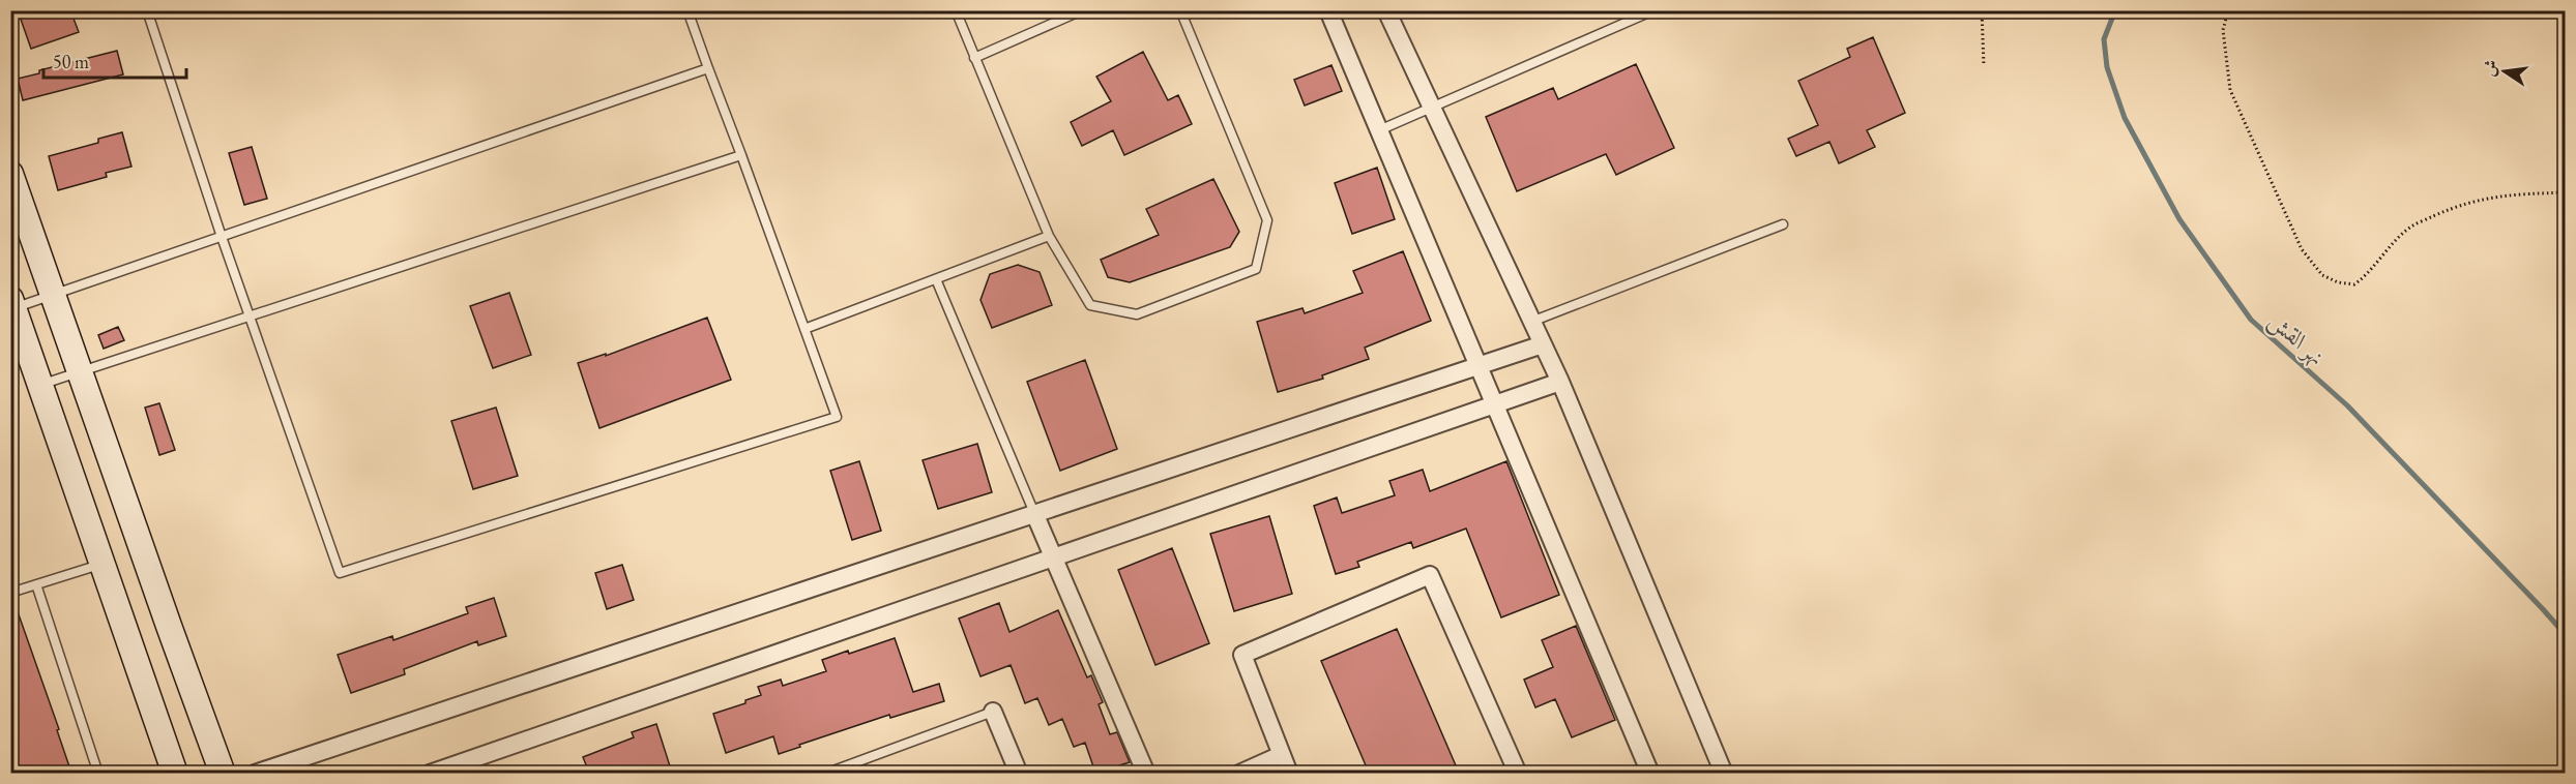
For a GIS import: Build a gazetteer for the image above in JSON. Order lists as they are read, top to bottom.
{
  "water": ["نهر القش"],
  "scale_bar": "50 m",
  "north": "left"
}
